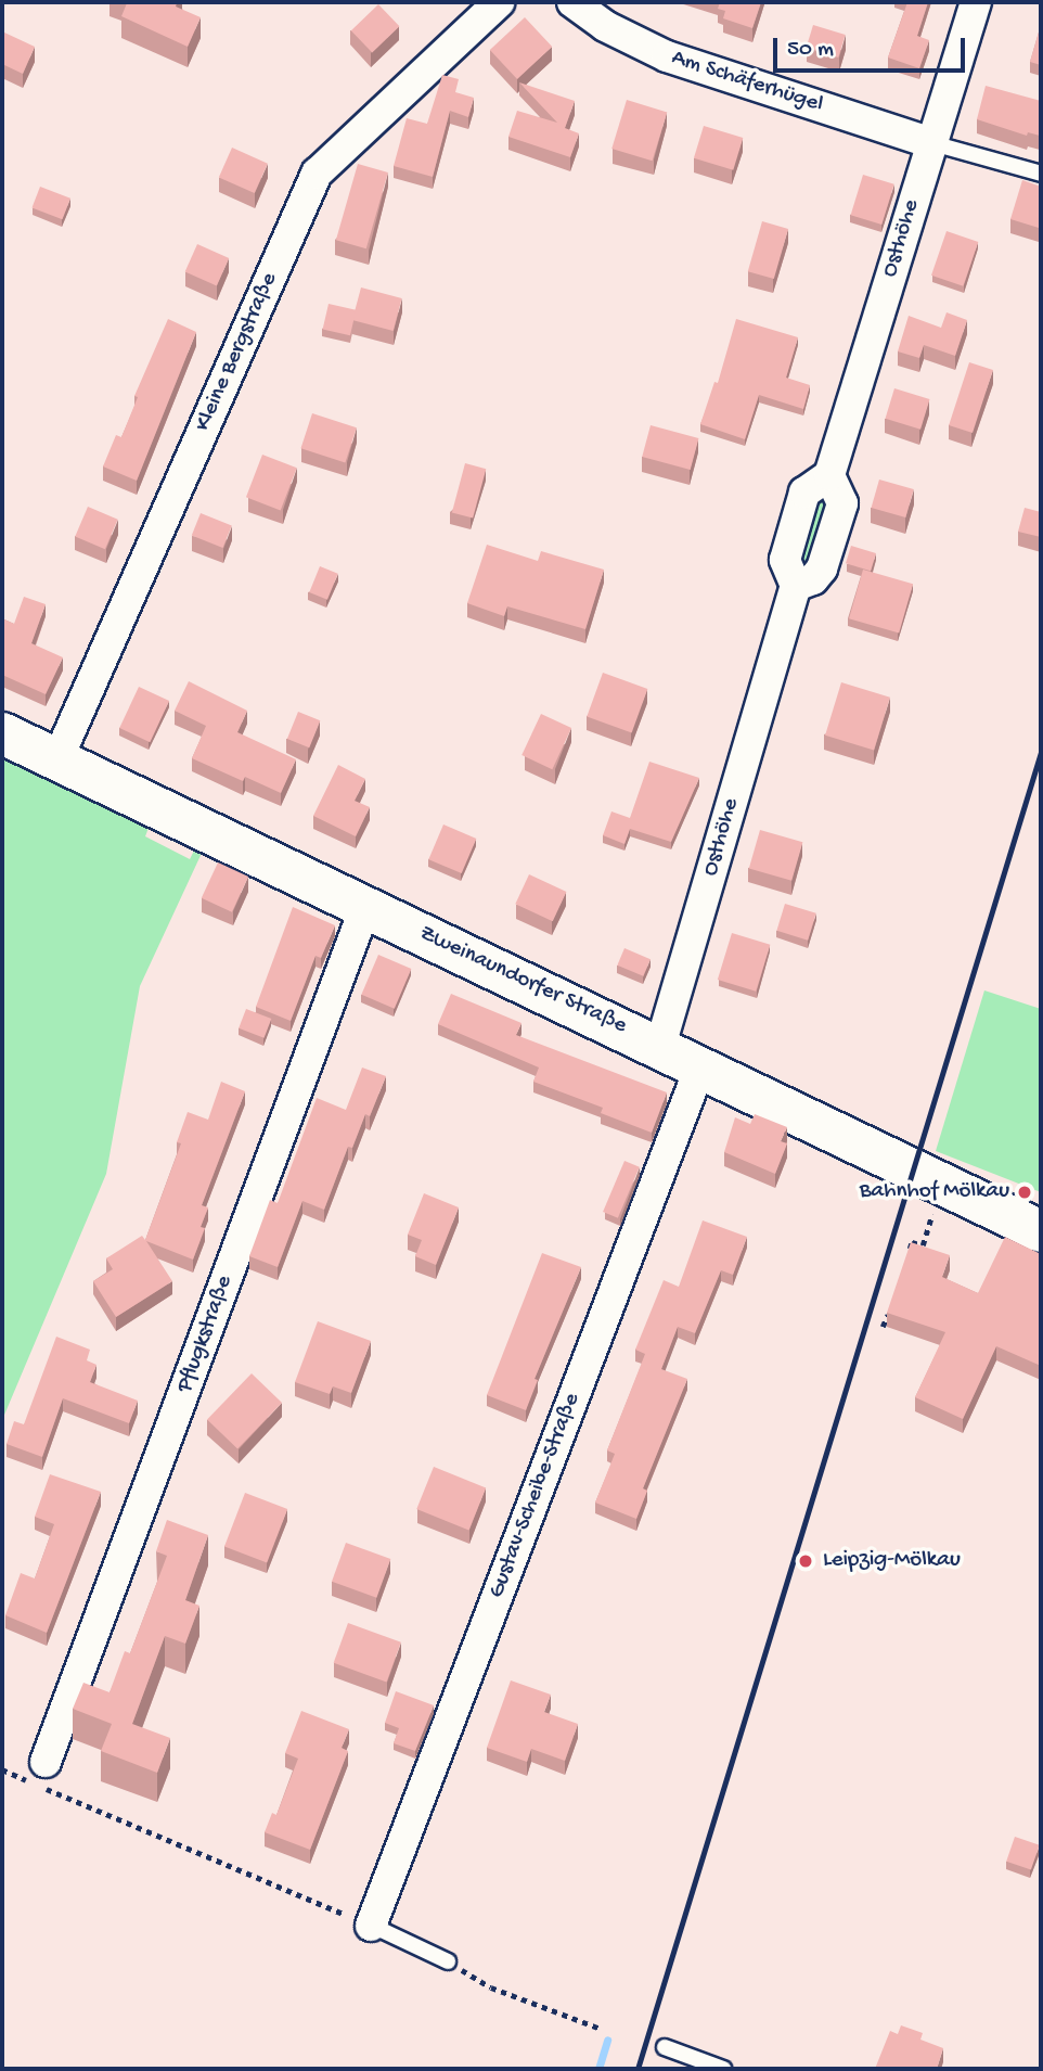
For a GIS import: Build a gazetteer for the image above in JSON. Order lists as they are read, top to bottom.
{
  "streets": {
    "street": [
      "Am Schäferhügel",
      "Osthöhe",
      "Kleine Bergstraße",
      "Zweinaundorfer Straße",
      "Pflugkstraße",
      "Gustav-Scheibe-Straße"
    ]
  },
  "crossings": [
    ["Am Schäferhügel", "Osthöhe"],
    ["Osthöhe", "Zweinaundorfer Straße"],
    ["Kleine Bergstraße", "Zweinaundorfer Straße"],
    ["Zweinaundorfer Straße", "Pflugkstraße"],
    ["Zweinaundorfer Straße", "Gustav-Scheibe-Straße"]
  ],
  "places": ["Bahnhof Mölkau", "Leipzig-Mölkau"],
  "scale_bar": "50 m"
}
